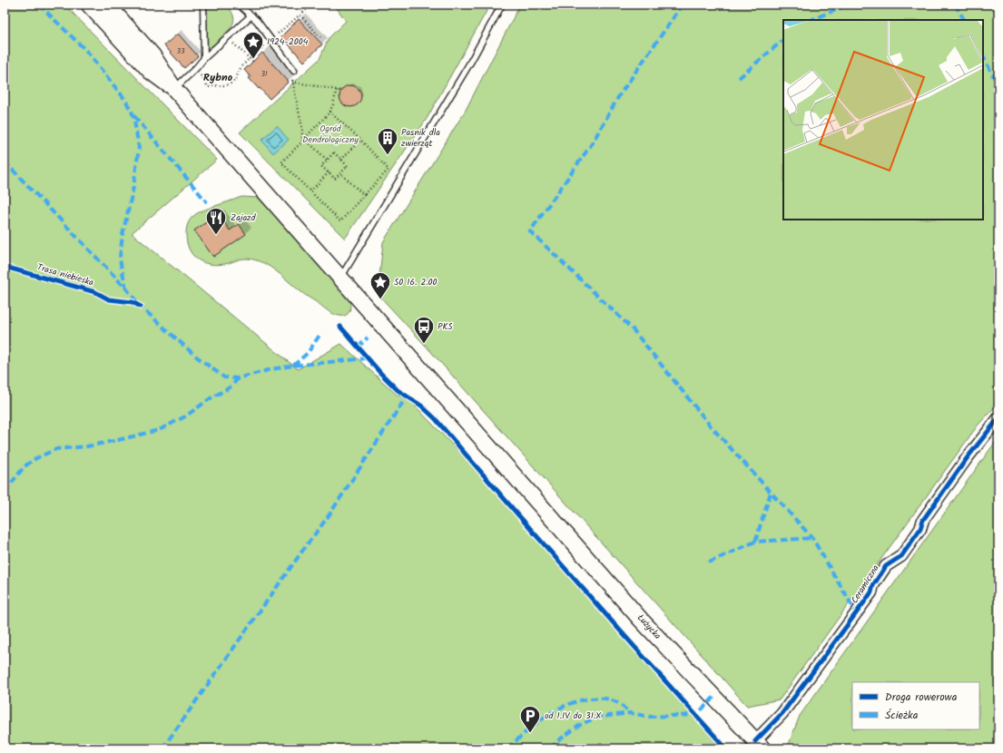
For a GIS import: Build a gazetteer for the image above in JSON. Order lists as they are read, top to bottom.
{
  "streets": {
    "main road": ["Łużycka"],
    "street": ["Ceramiczna"],
    "cycle path": ["Trasa niebieska"]
  },
  "crossings": [
    ["Ceramiczna", "Łużycka"]
  ],
  "districts": ["Rybno"],
  "parks": ["Ogród Dendrologiczny"],
  "places": {
    "place": ["1924-2004", "S0 16. 2.00"],
    "building": ["Pasnik dla zwierząt"],
    "restaurant": ["Zajazd"],
    "bus stop": ["PKS"],
    "parking": ["od 1.IV do 31.X"]
  },
  "house_numbers": ["33", "31"],
  "legend": ["Droga rowerowa", "Ścieżka"]
}
